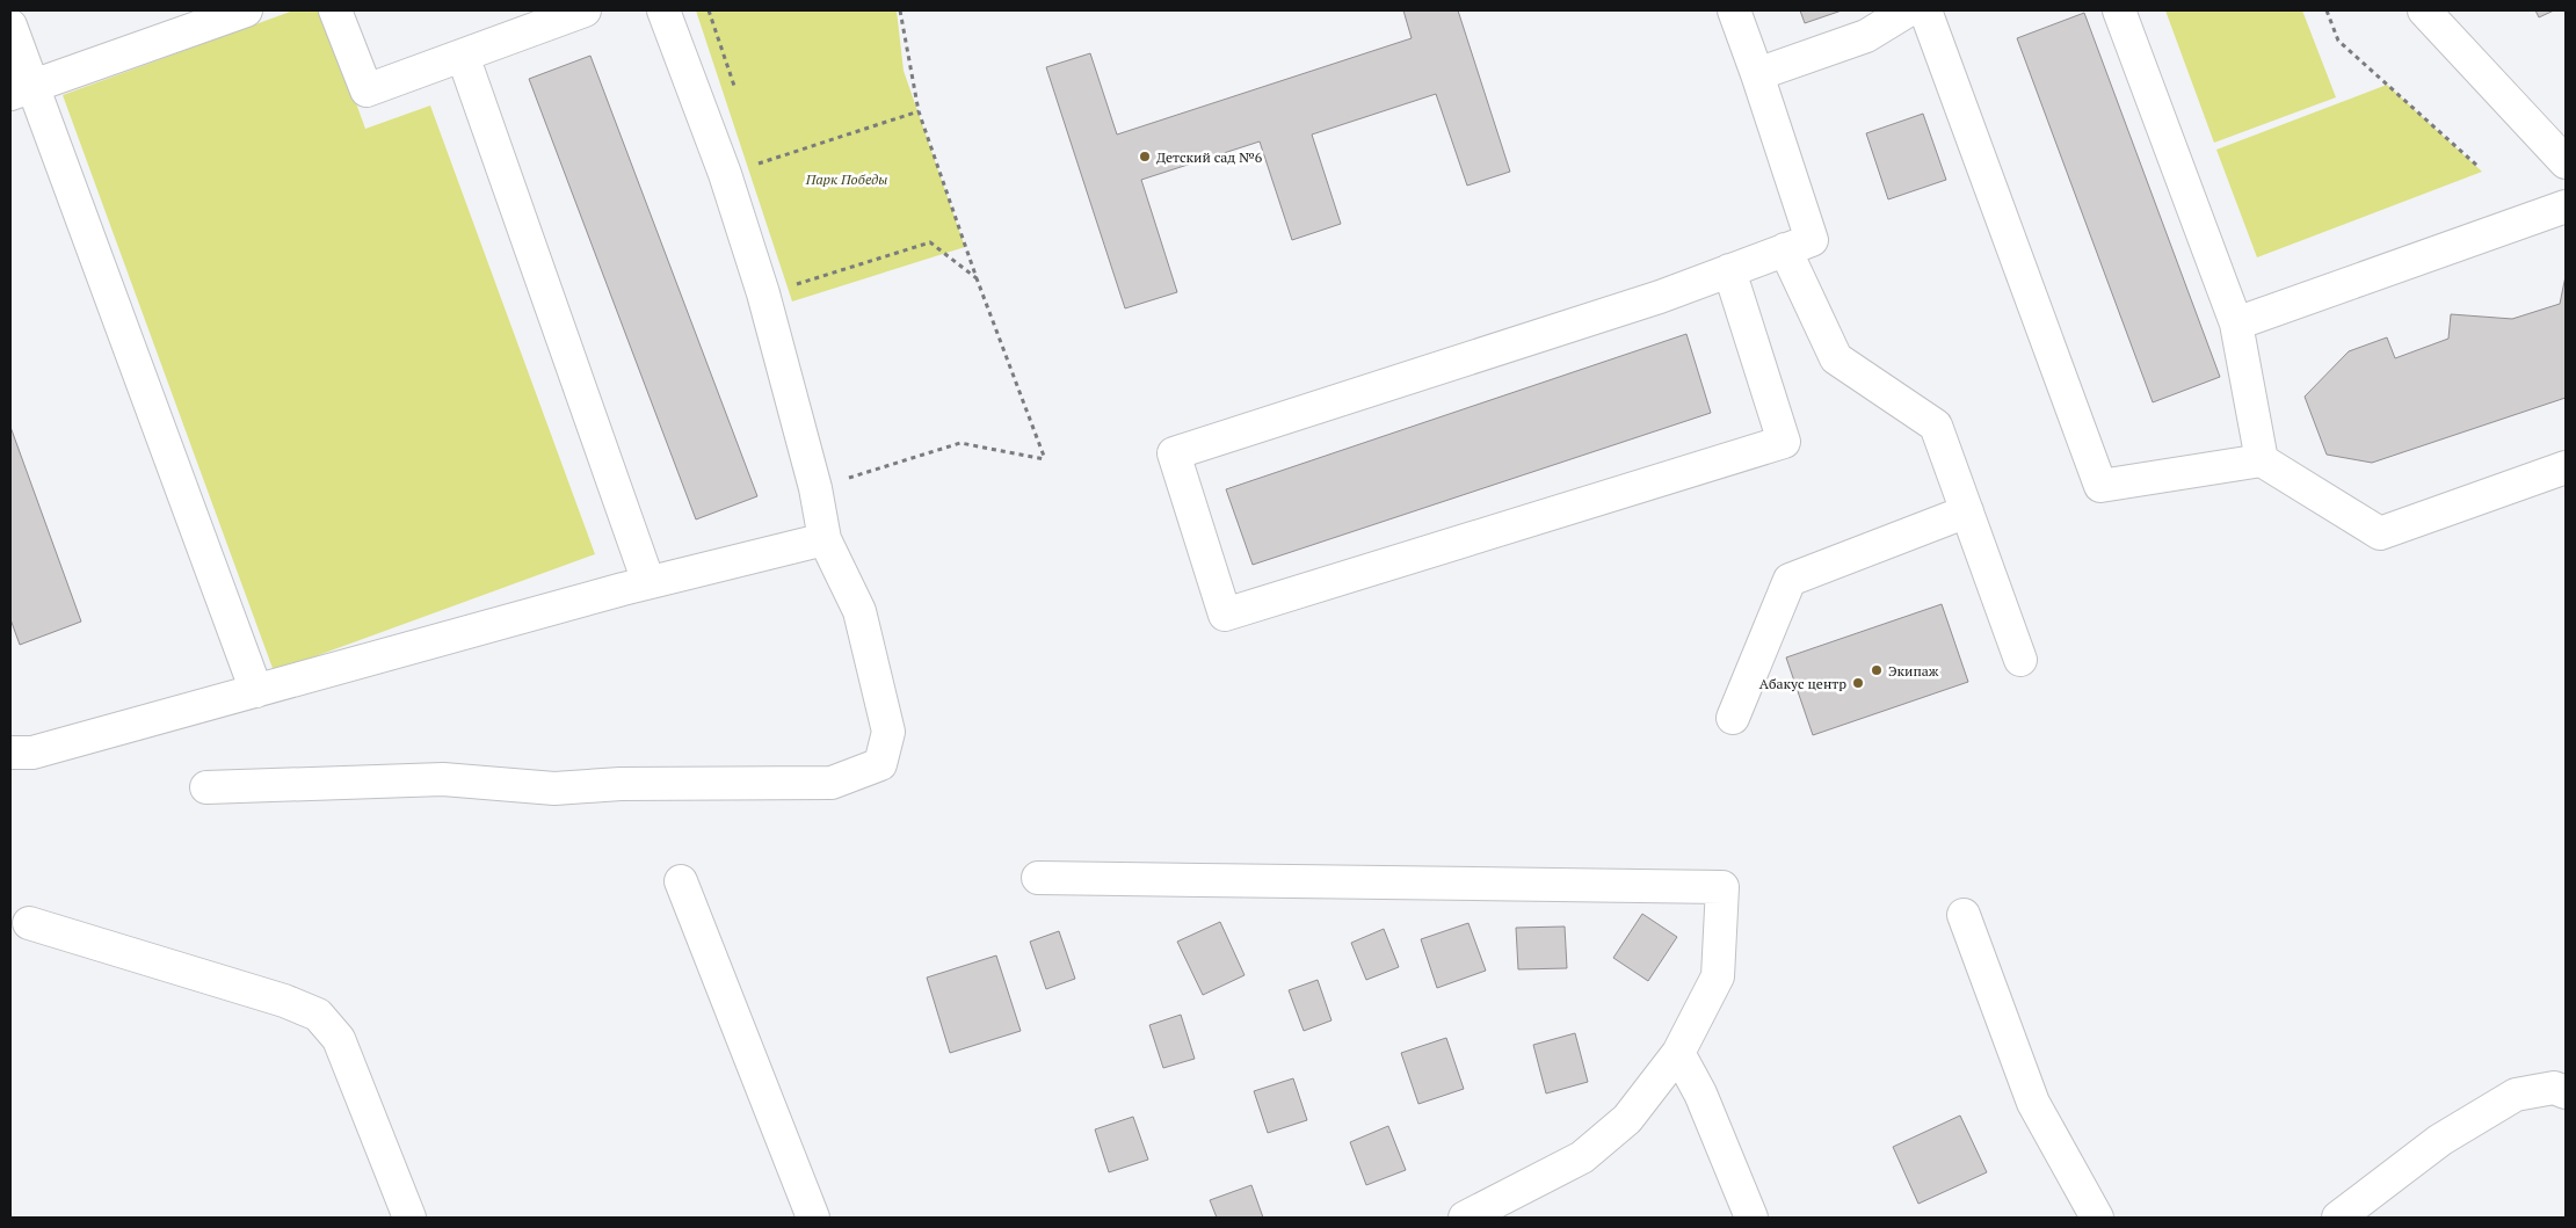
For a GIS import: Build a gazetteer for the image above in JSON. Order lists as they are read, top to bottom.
{
  "parks": ["Парк Победы"],
  "places": ["Детский сад №6", "Экипаж", "Абакус центр"]
}
